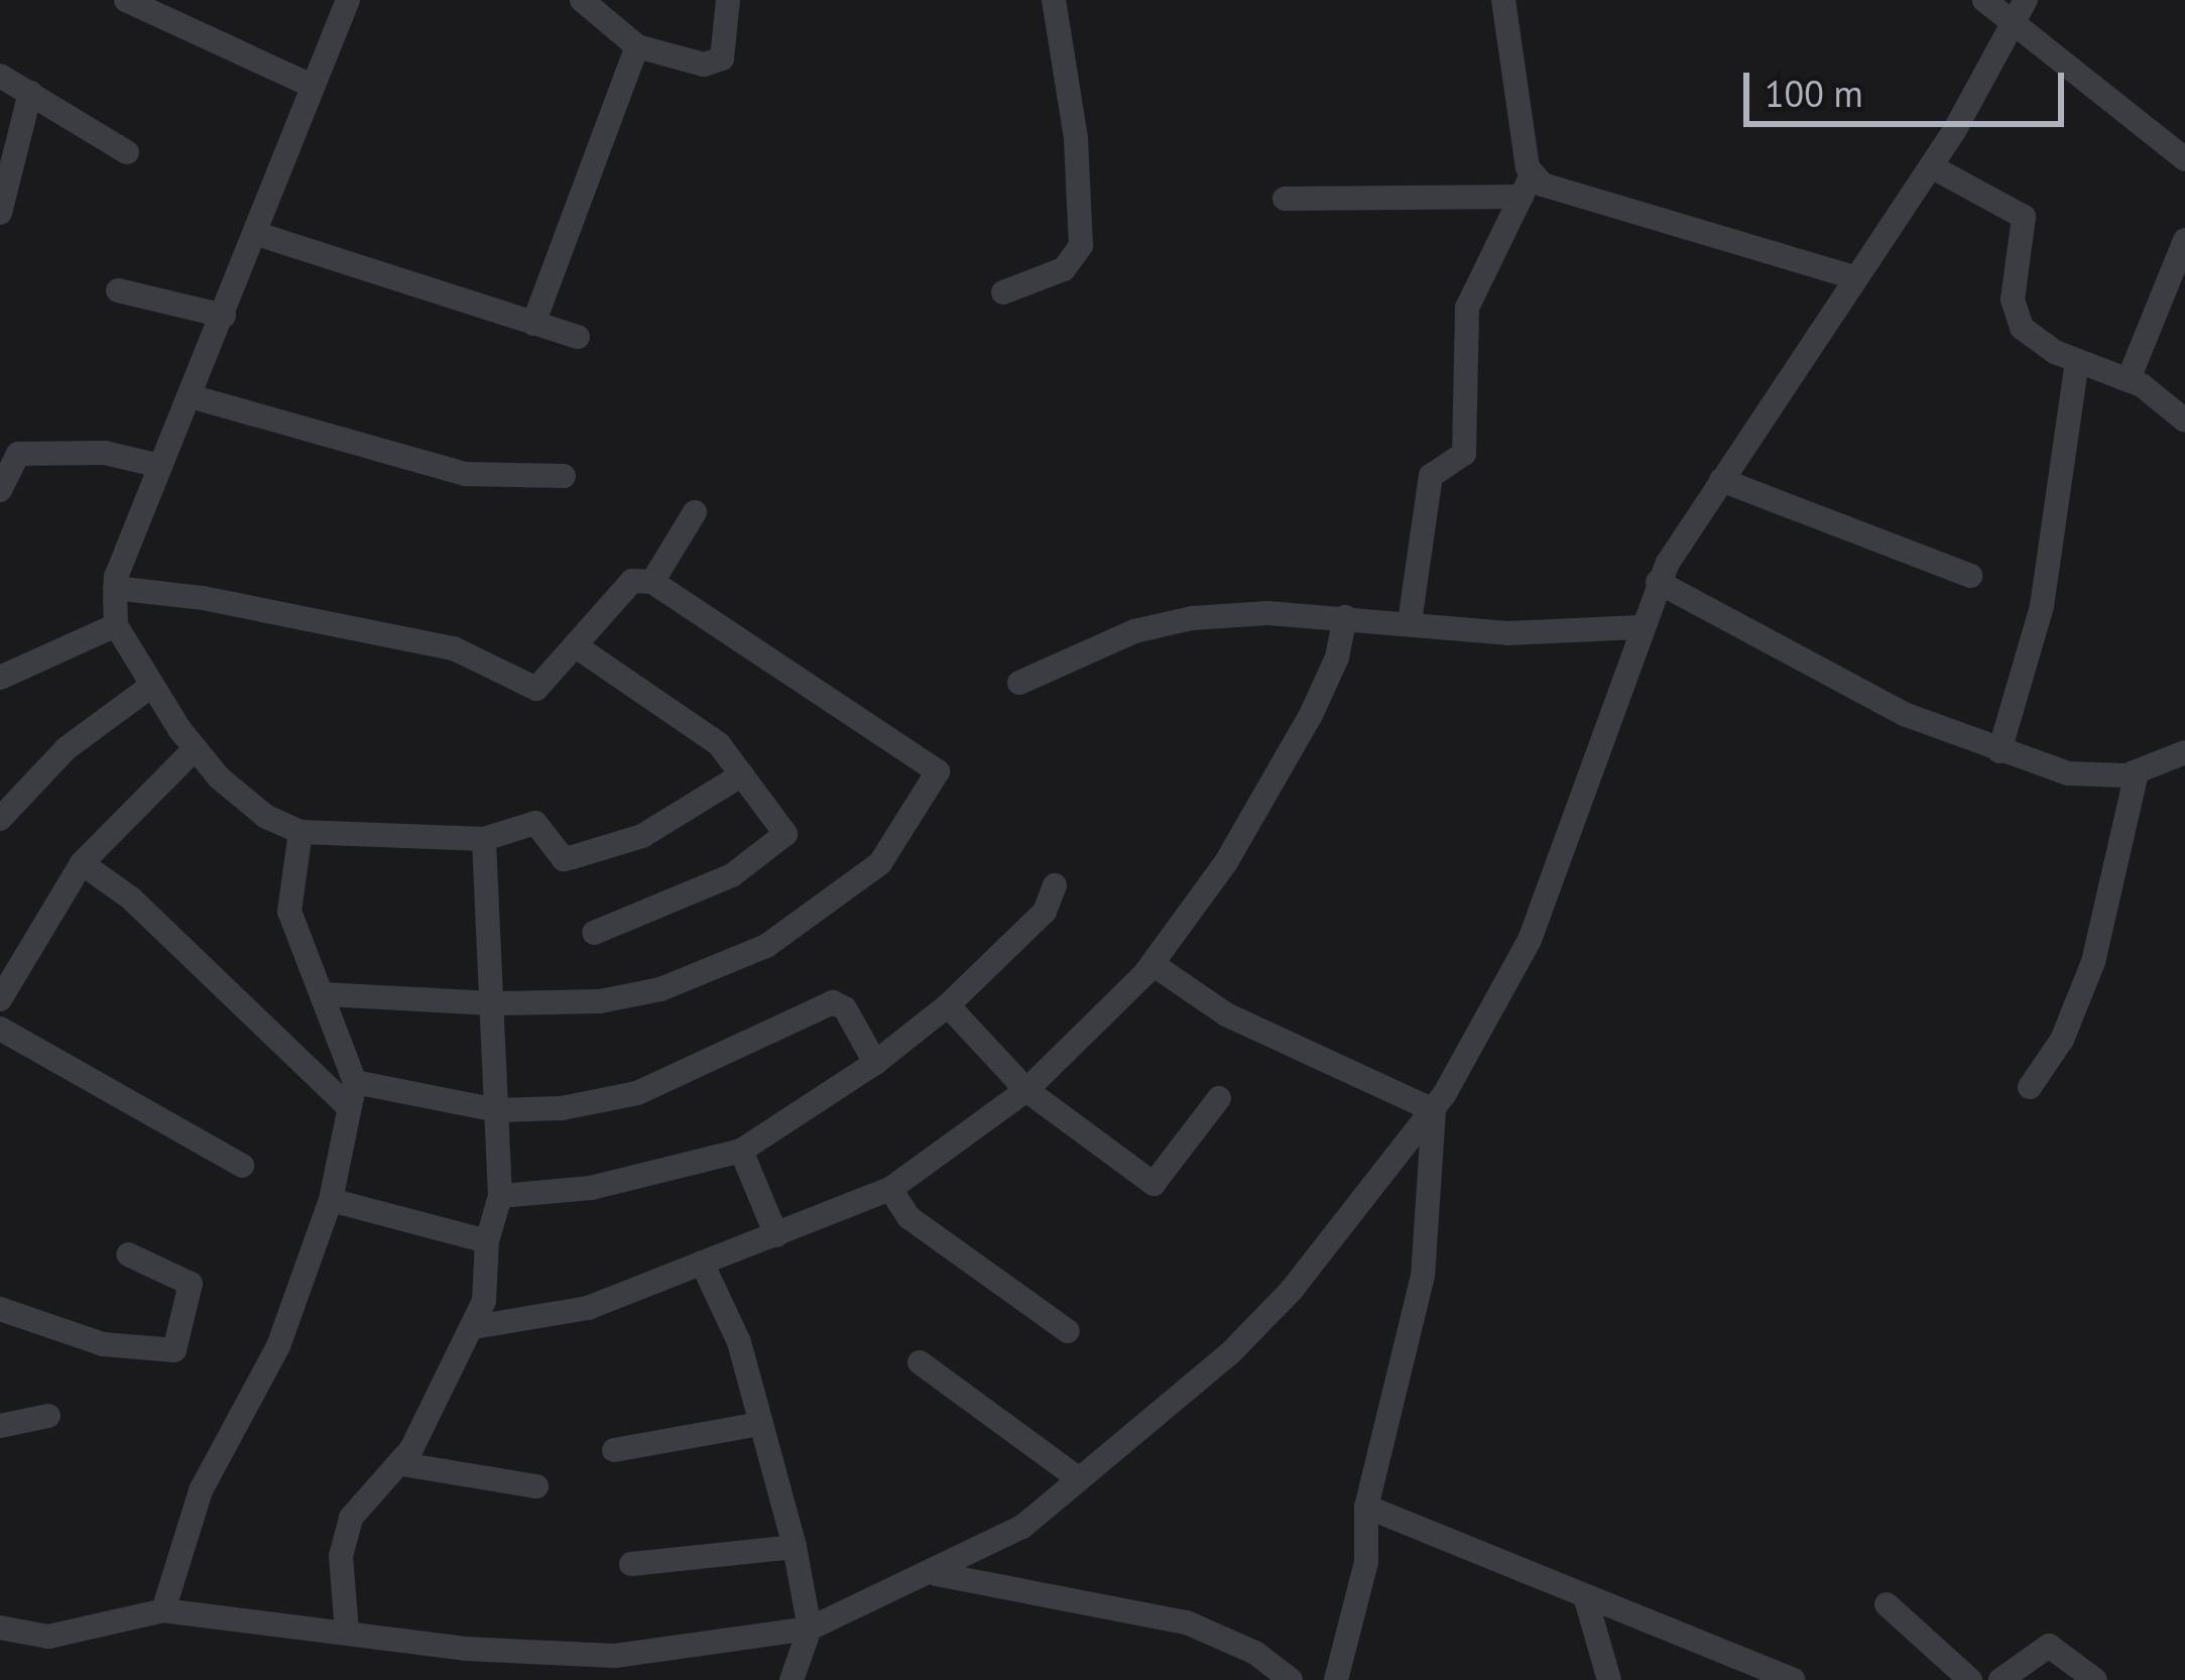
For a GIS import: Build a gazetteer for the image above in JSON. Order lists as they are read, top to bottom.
{
  "scale_bar": "100 m"
}
